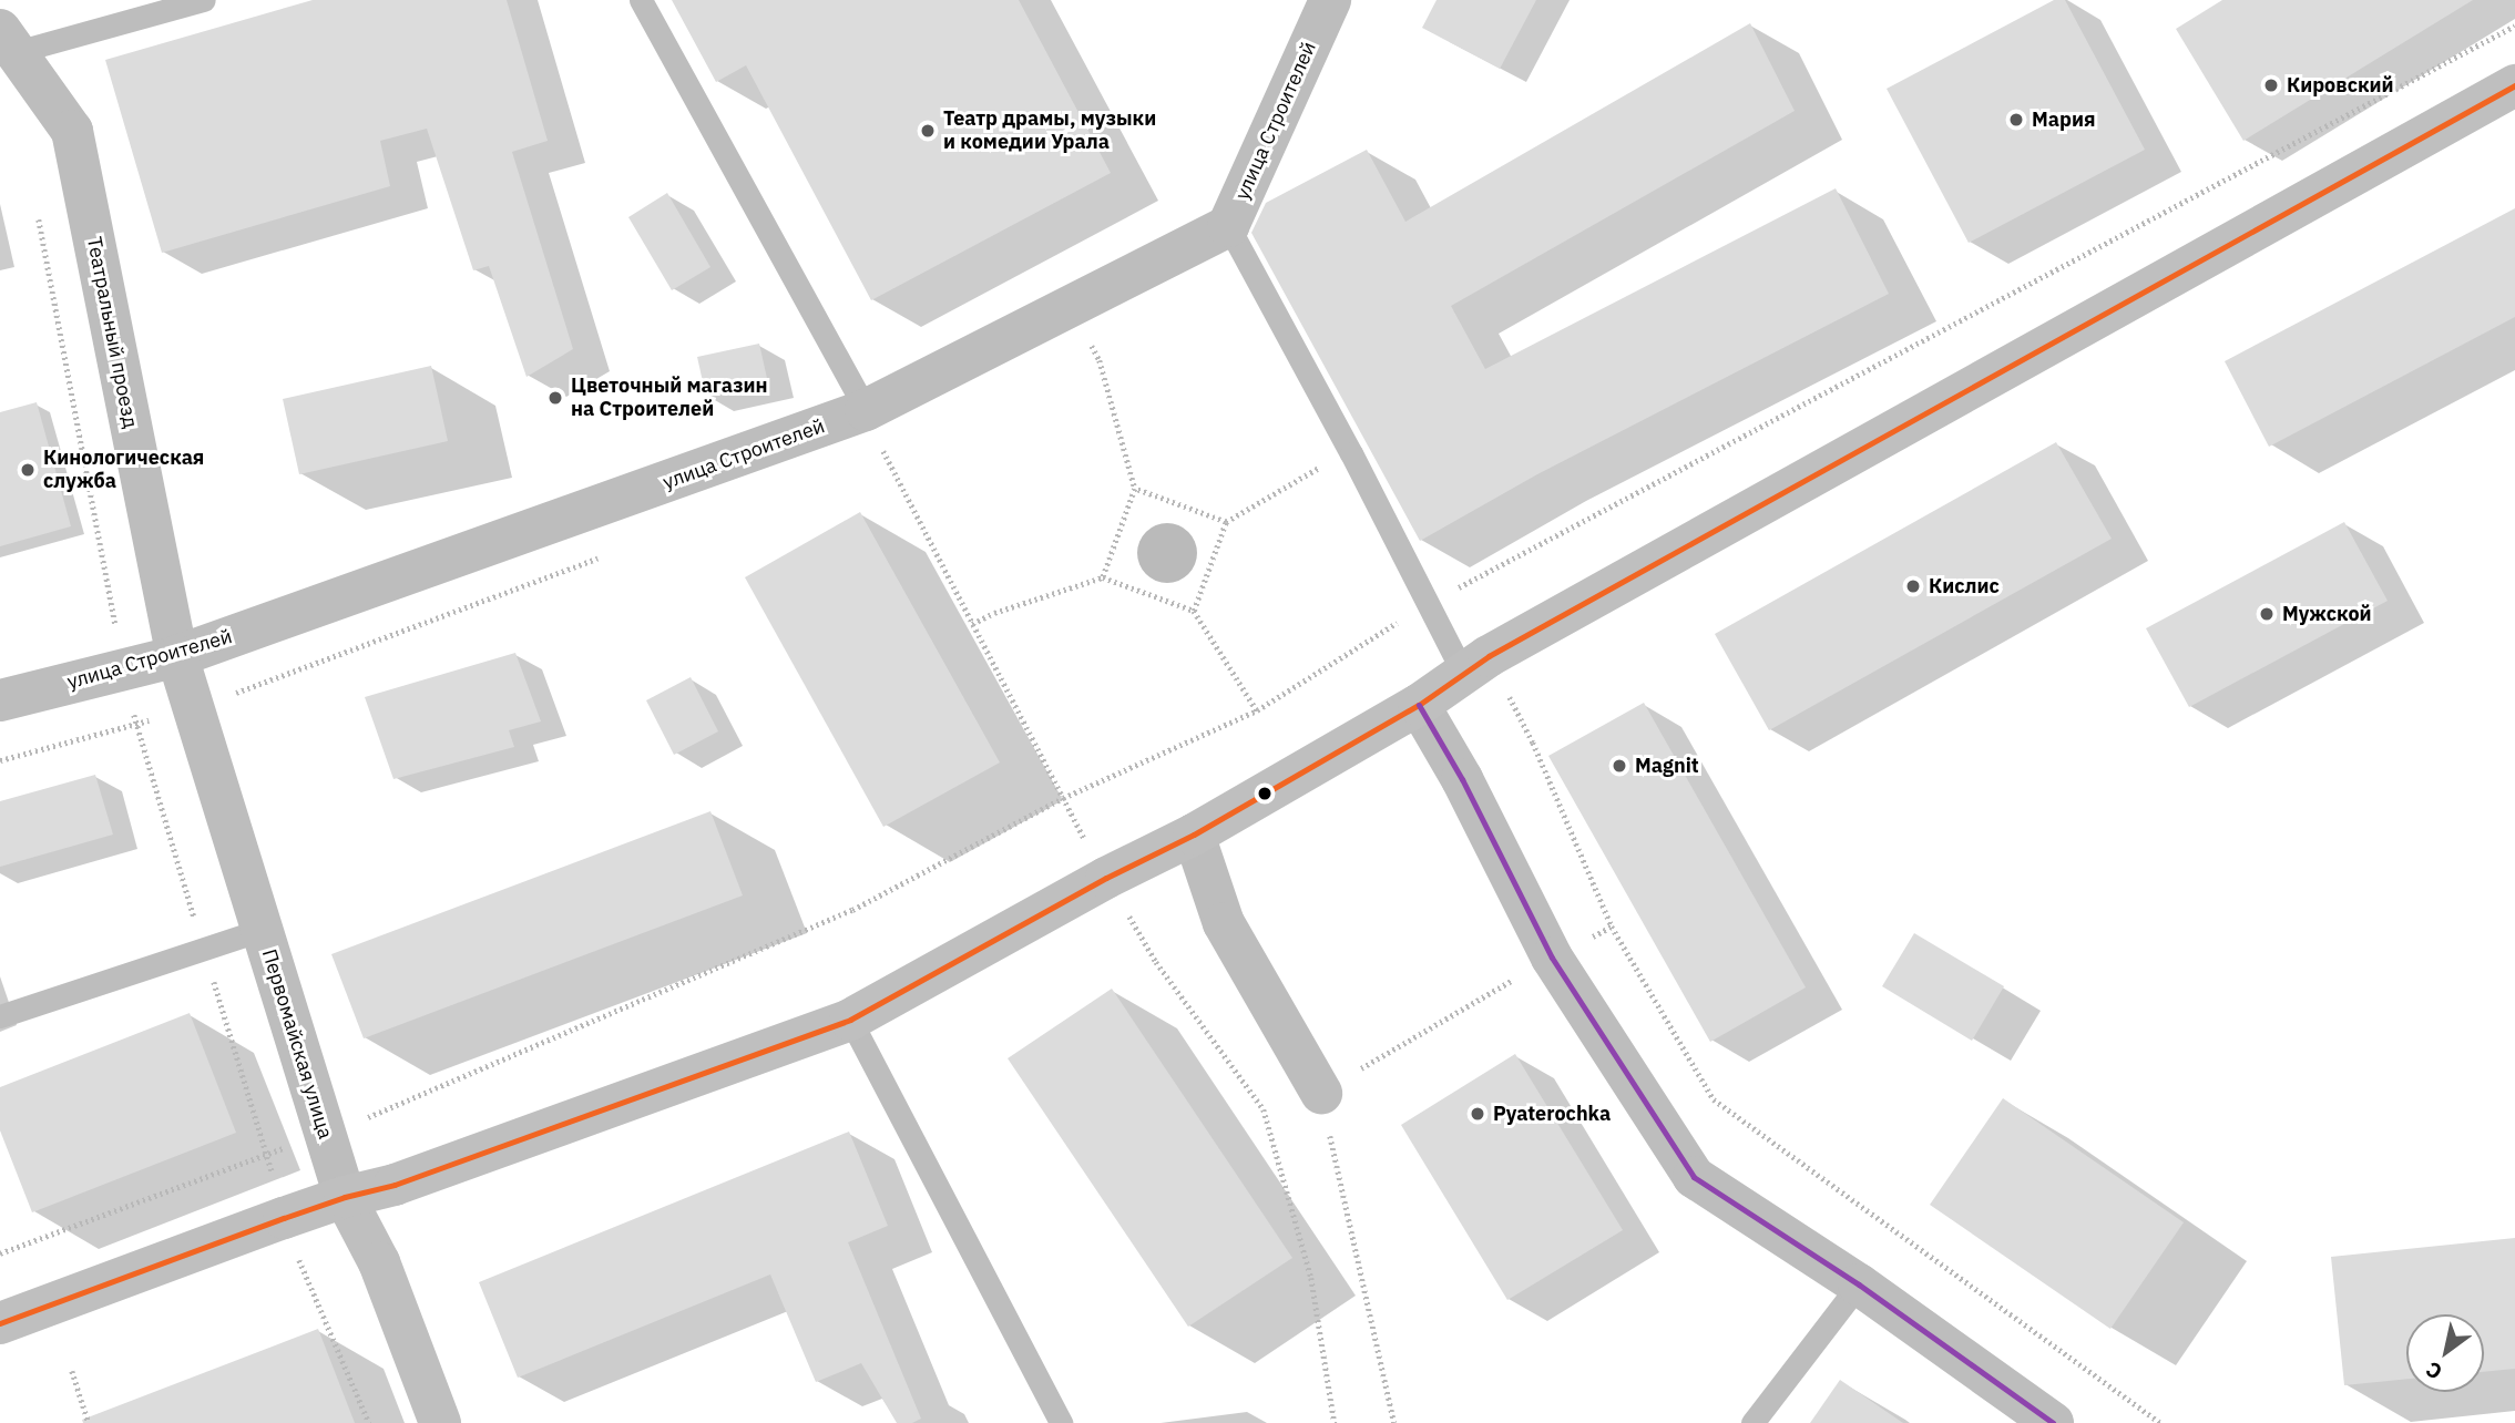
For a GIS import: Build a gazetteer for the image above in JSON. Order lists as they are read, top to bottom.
{
  "streets": {
    "main road": ["Первомайская улица"],
    "street": ["улица Строителей", "Театральный проезд"]
  },
  "crossings": [
    ["улица Строителей", "Театральный проезд"],
    ["улица Строителей", "Первомайская улица"],
    ["Театральный проезд", "Первомайская улица"]
  ],
  "places": [
    "Кировский",
    "Мария",
    "Театр драмы, музыки и комедии Урала",
    "Цветочный магазин на Строителей",
    "Кинологическая служба",
    "Кислис",
    "Мужской",
    "Magnit",
    "Pyaterochka"
  ],
  "north": "bottom left"
}
